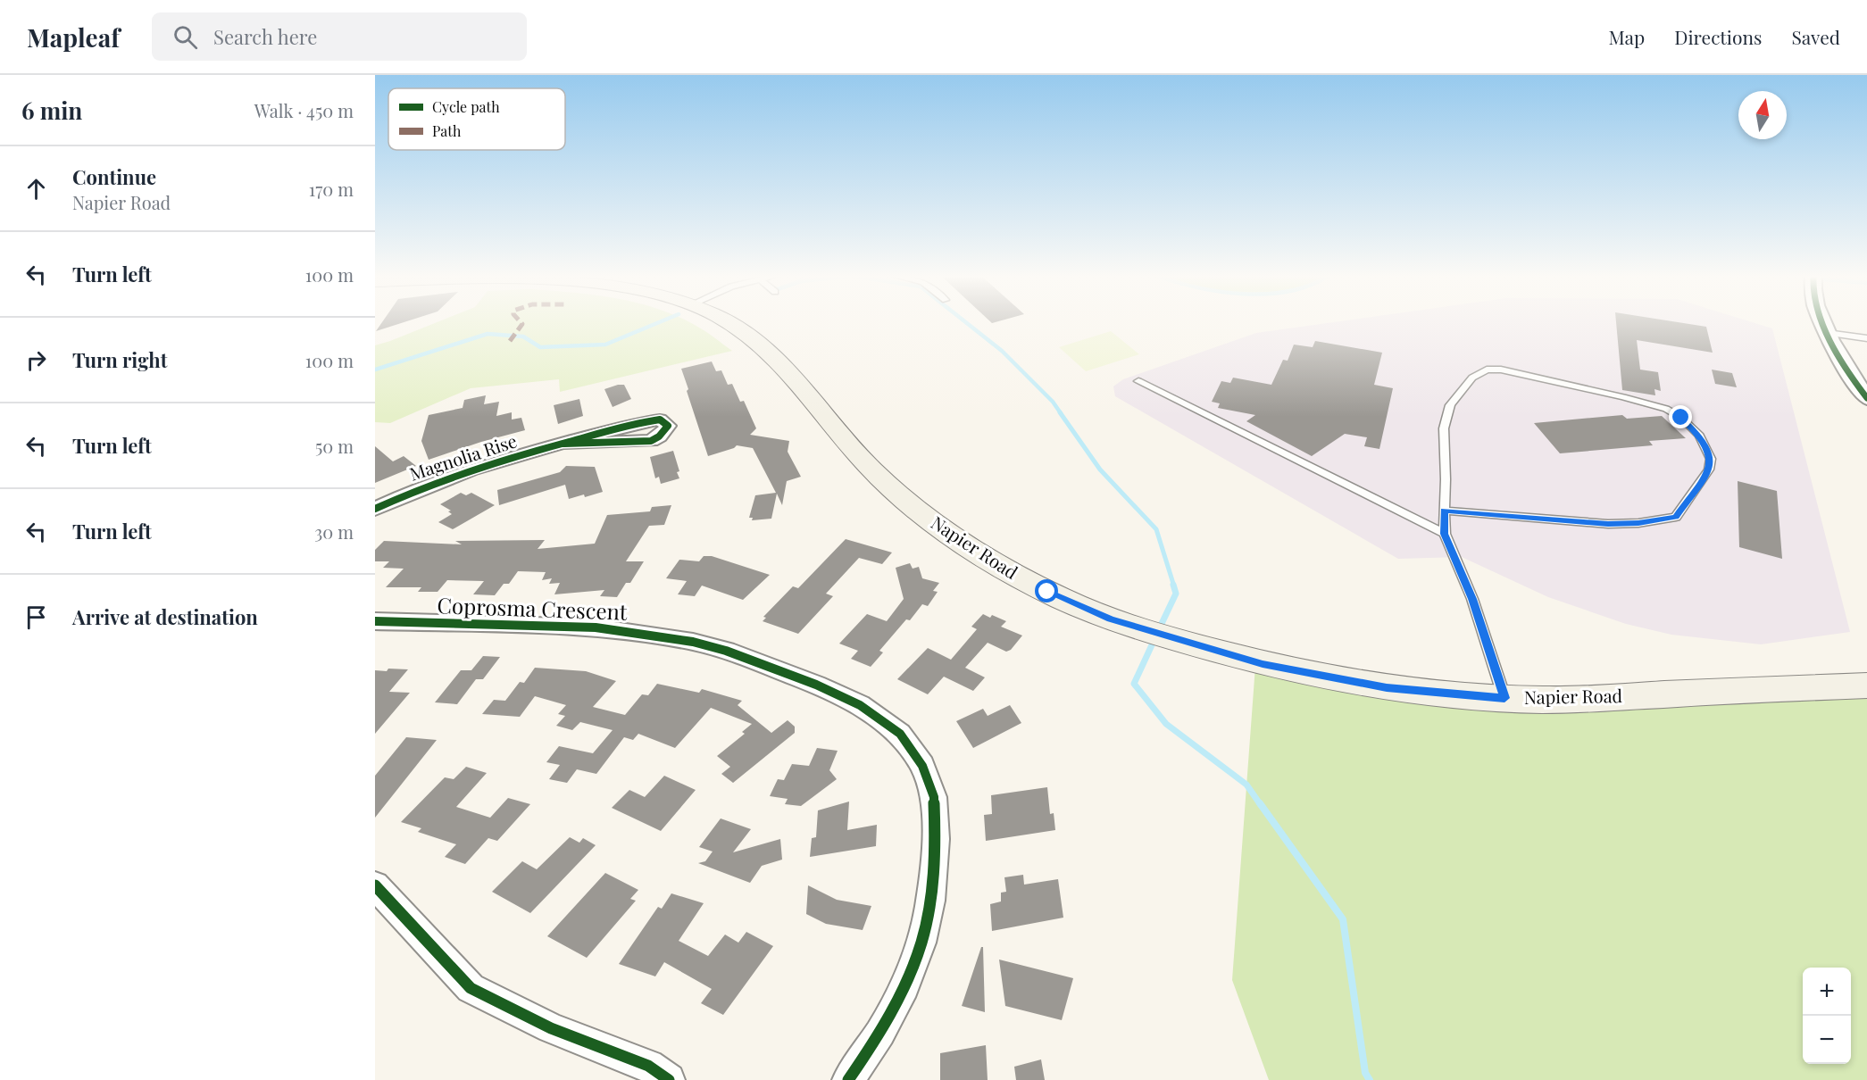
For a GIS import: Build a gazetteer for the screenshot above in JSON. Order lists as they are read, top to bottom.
{
  "streets": {
    "main road": ["Napier Road"],
    "street": ["Magnolia Rise", "Coprosma Crescent"]
  },
  "legend": ["Cycle path", "Path"],
  "north": "top",
  "page": {
    "header": "Mapleaf",
    "search": "Search here",
    "nav": ["Map", "Directions", "Saved"],
    "heading": ["6 min", "Walk · 450 m"],
    "list": [
      ["Continue", "Napier Road", "170 m"],
      ["Turn left", "100 m"],
      ["Turn right", "100 m"],
      ["Turn left", "50 m"],
      ["Turn left", "30 m"],
      "Arrive at destination"
    ],
    "map_buttons": ["+", "−"]
  }
}
